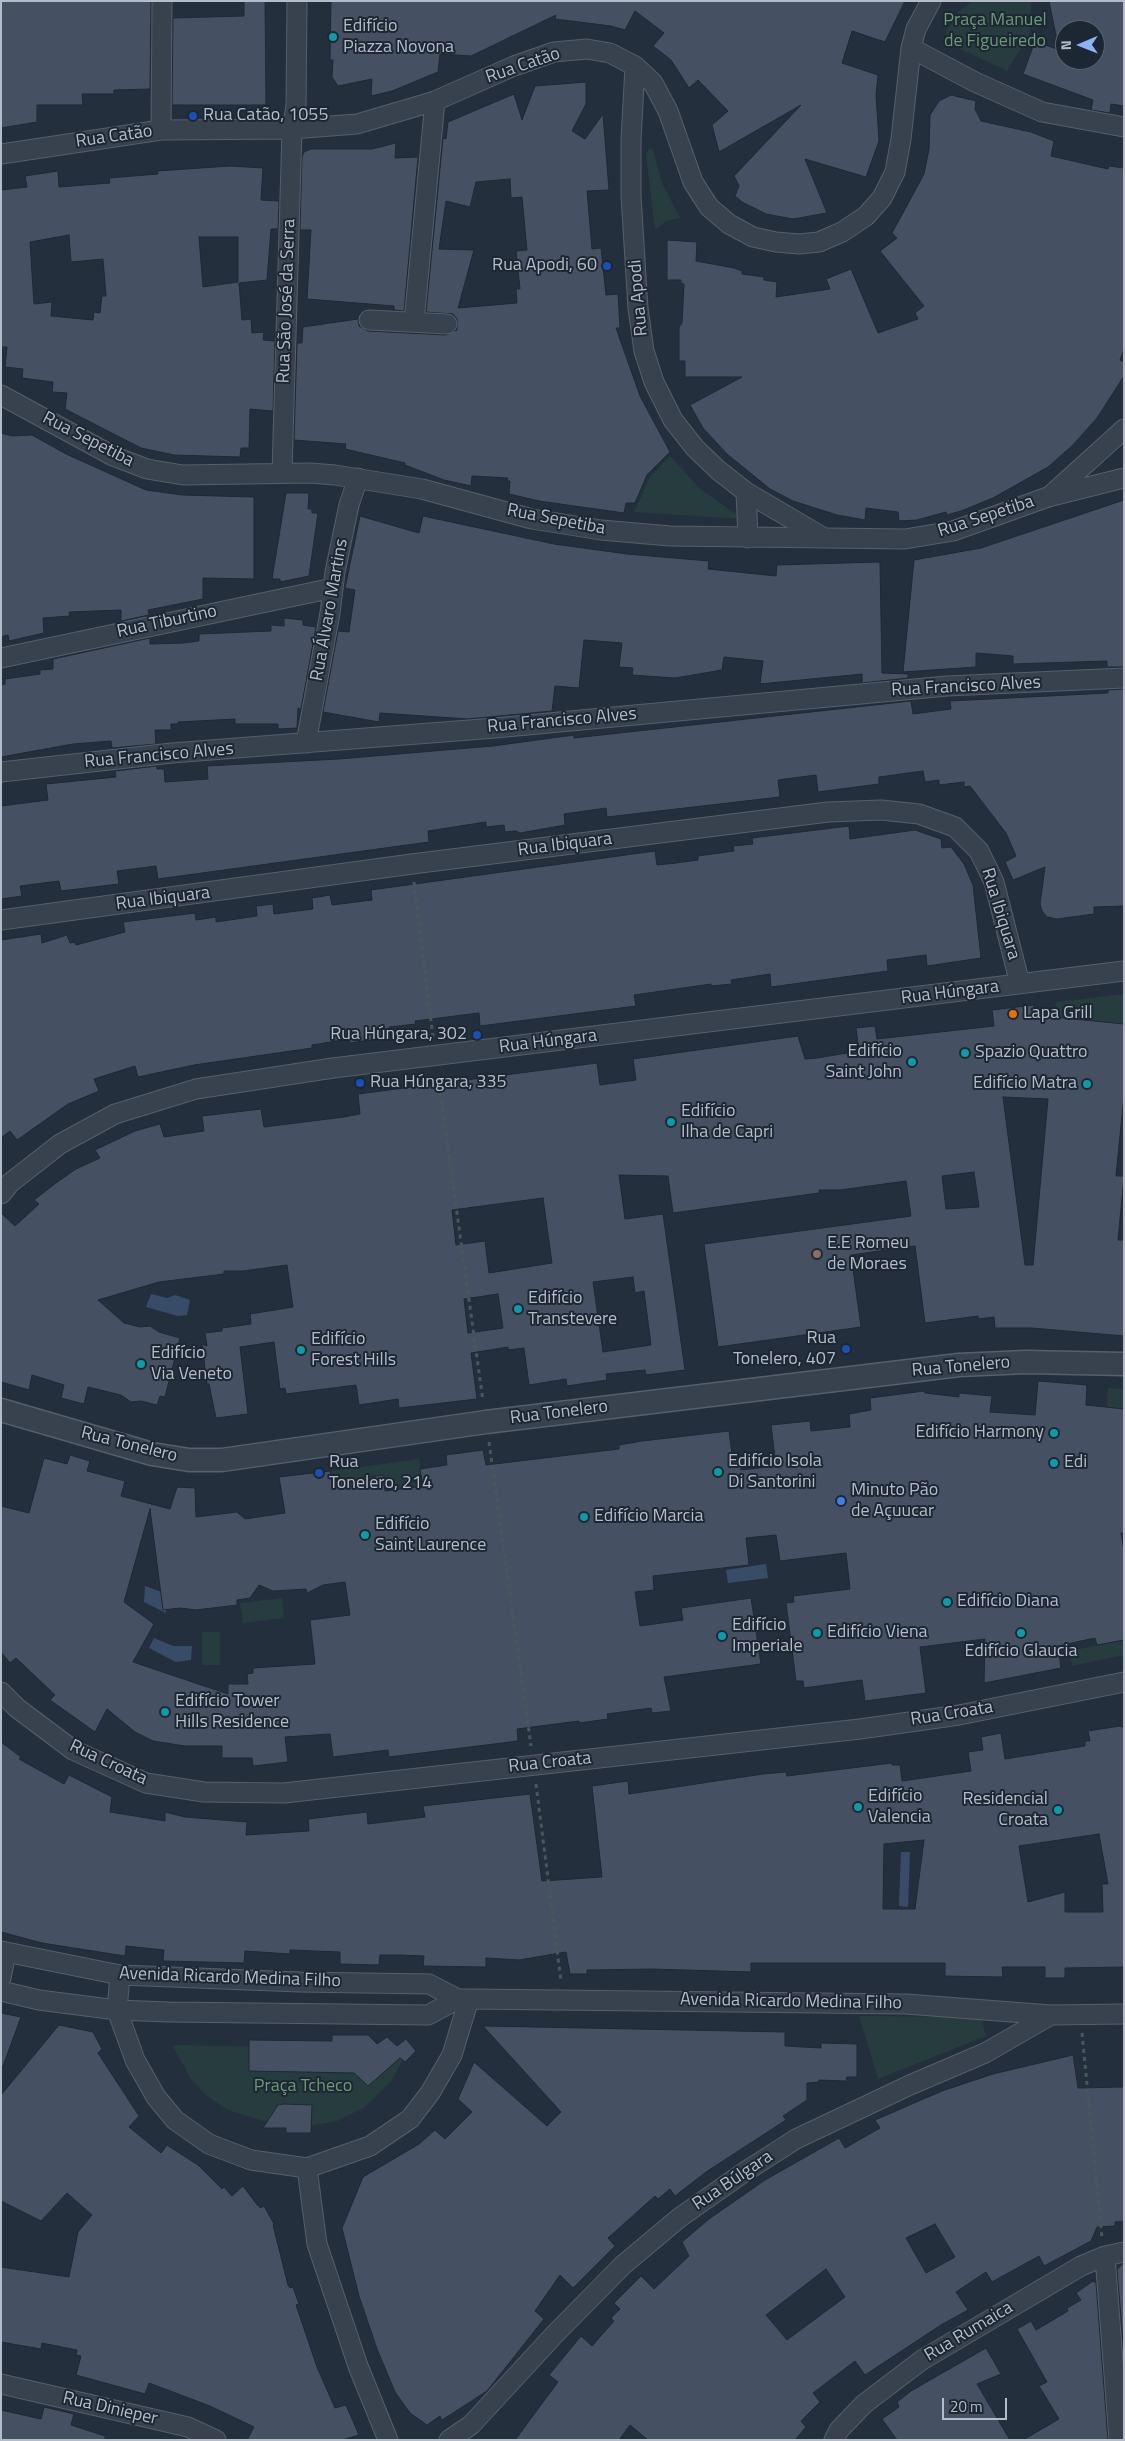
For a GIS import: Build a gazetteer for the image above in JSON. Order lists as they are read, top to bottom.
{
  "streets": {
    "street": [
      "Rua Catão",
      "Rua Apodi",
      "Rua São José da Serra",
      "Rua Sepetiba",
      "Rua Álvaro Martins",
      "Rua Tiburtino",
      "Rua Francisco Alves",
      "Rua Ibiquara",
      "Rua Húngara",
      "Rua Tonelero",
      "Rua Croata",
      "Avenida Ricardo Medina Filho",
      "Rua Búlgara",
      "Rua Rumaica",
      "Rua Dinieper"
    ]
  },
  "crossings": [
    ["Rua Catão", "Rua Apodi"],
    ["Rua Catão", "Rua São José da Serra"],
    ["Rua Apodi", "Rua Sepetiba"],
    ["Rua São José da Serra", "Rua Sepetiba"],
    ["Rua Sepetiba", "Rua Álvaro Martins"],
    ["Rua Álvaro Martins", "Rua Tiburtino"],
    ["Rua Álvaro Martins", "Rua Francisco Alves"],
    ["Rua Ibiquara", "Rua Húngara"],
    ["Avenida Ricardo Medina Filho", "Rua Búlgara"]
  ],
  "parks": ["Praça Manuel de Figueiredo", "Praça Tcheco"],
  "places": [
    "Edifício Piazza Novona",
    "Rua Catão, 1055",
    "Rua Apodi, 60",
    "Lapa Grill",
    "Rua Húngara, 302",
    "Spazio Quattro",
    "Edifício Saint John",
    "Rua Húngara, 335",
    "Edifício Matra",
    "Edifício Ilha de Capri",
    "E.E Romeu de Moraes",
    "Edifício Transtevere",
    "Rua Tonelero, 407",
    "Edifício Forest Hills",
    "Edifício Via Veneto",
    "Edifício Harmony",
    "Edi",
    "Edifício Isola Di Santorini",
    "Rua Tonelero, 214",
    "Minuto Pão de Açuucar",
    "Edifício Marcia",
    "Edifício Saint Laurence",
    "Edifício Diana",
    "Edifício Viena",
    "Edifício Glaucia",
    "Edifício Imperiale",
    "Edifício Tower Hills Residence",
    "Edifício Valencia",
    "Residencial Croata"
  ],
  "scale_bar": "20 m",
  "north": "left"
}
